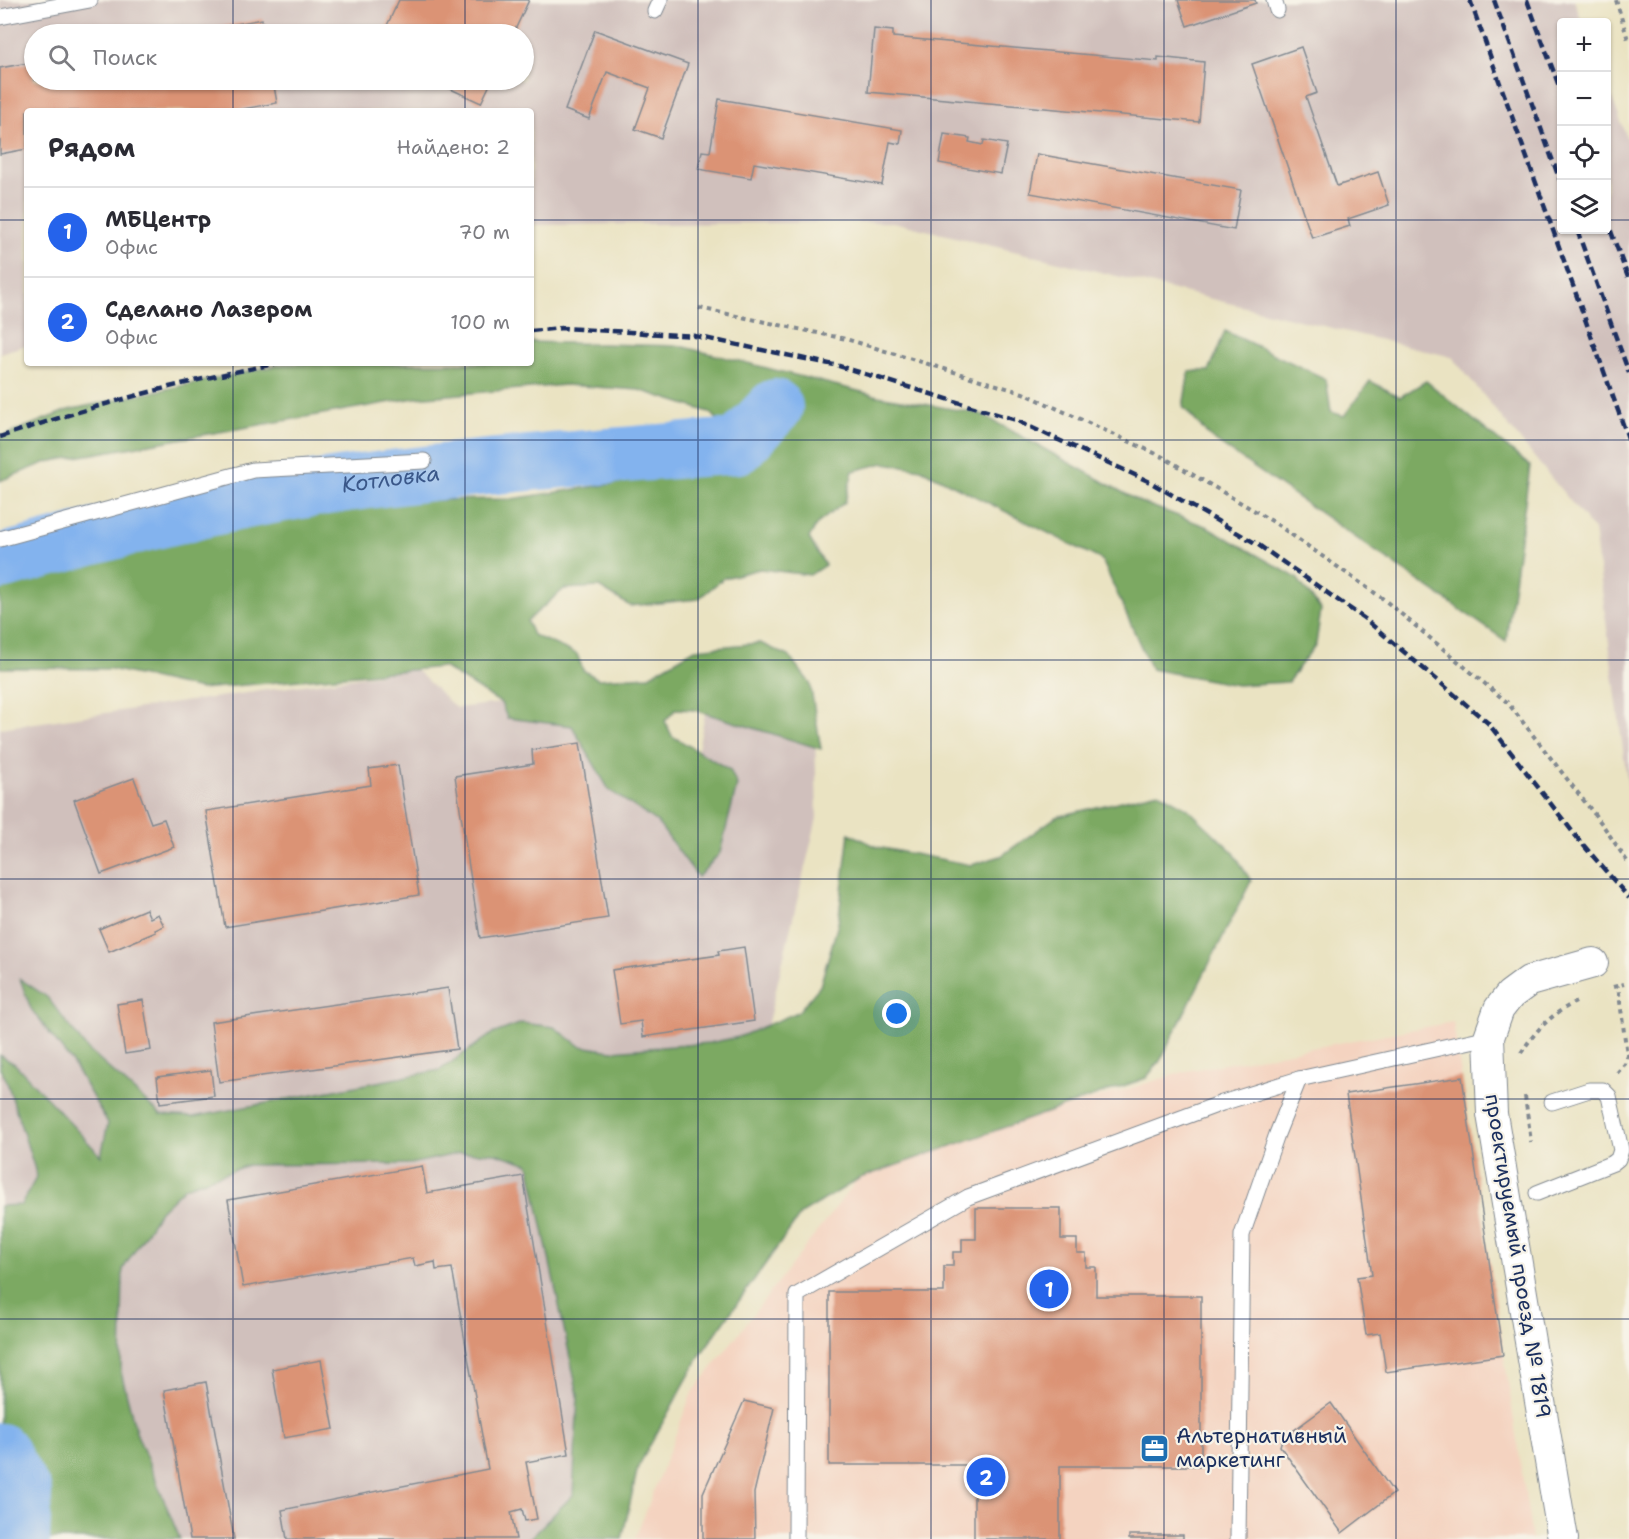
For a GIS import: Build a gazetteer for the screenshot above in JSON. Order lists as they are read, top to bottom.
{
  "streets": {
    "street": ["проектируемый проезд № 1819"]
  },
  "water": ["Котловка"],
  "places": {
    "office": ["Альтернативный маркетинг"]
  },
  "page": {
    "map_buttons": ["+", "−"],
    "search": "Поиск",
    "heading": ["Рядом", "Найдено: 2"],
    "list": [
      {
        "mark": "1",
        "name": "МБЦентр",
        "note": "Офис",
        "value": "70 m"
      },
      {
        "mark": "2",
        "name": "Сделано Лазером",
        "note": "Офис",
        "value": "100 m"
      }
    ],
    "pins": ["1", "2"]
  }
}
